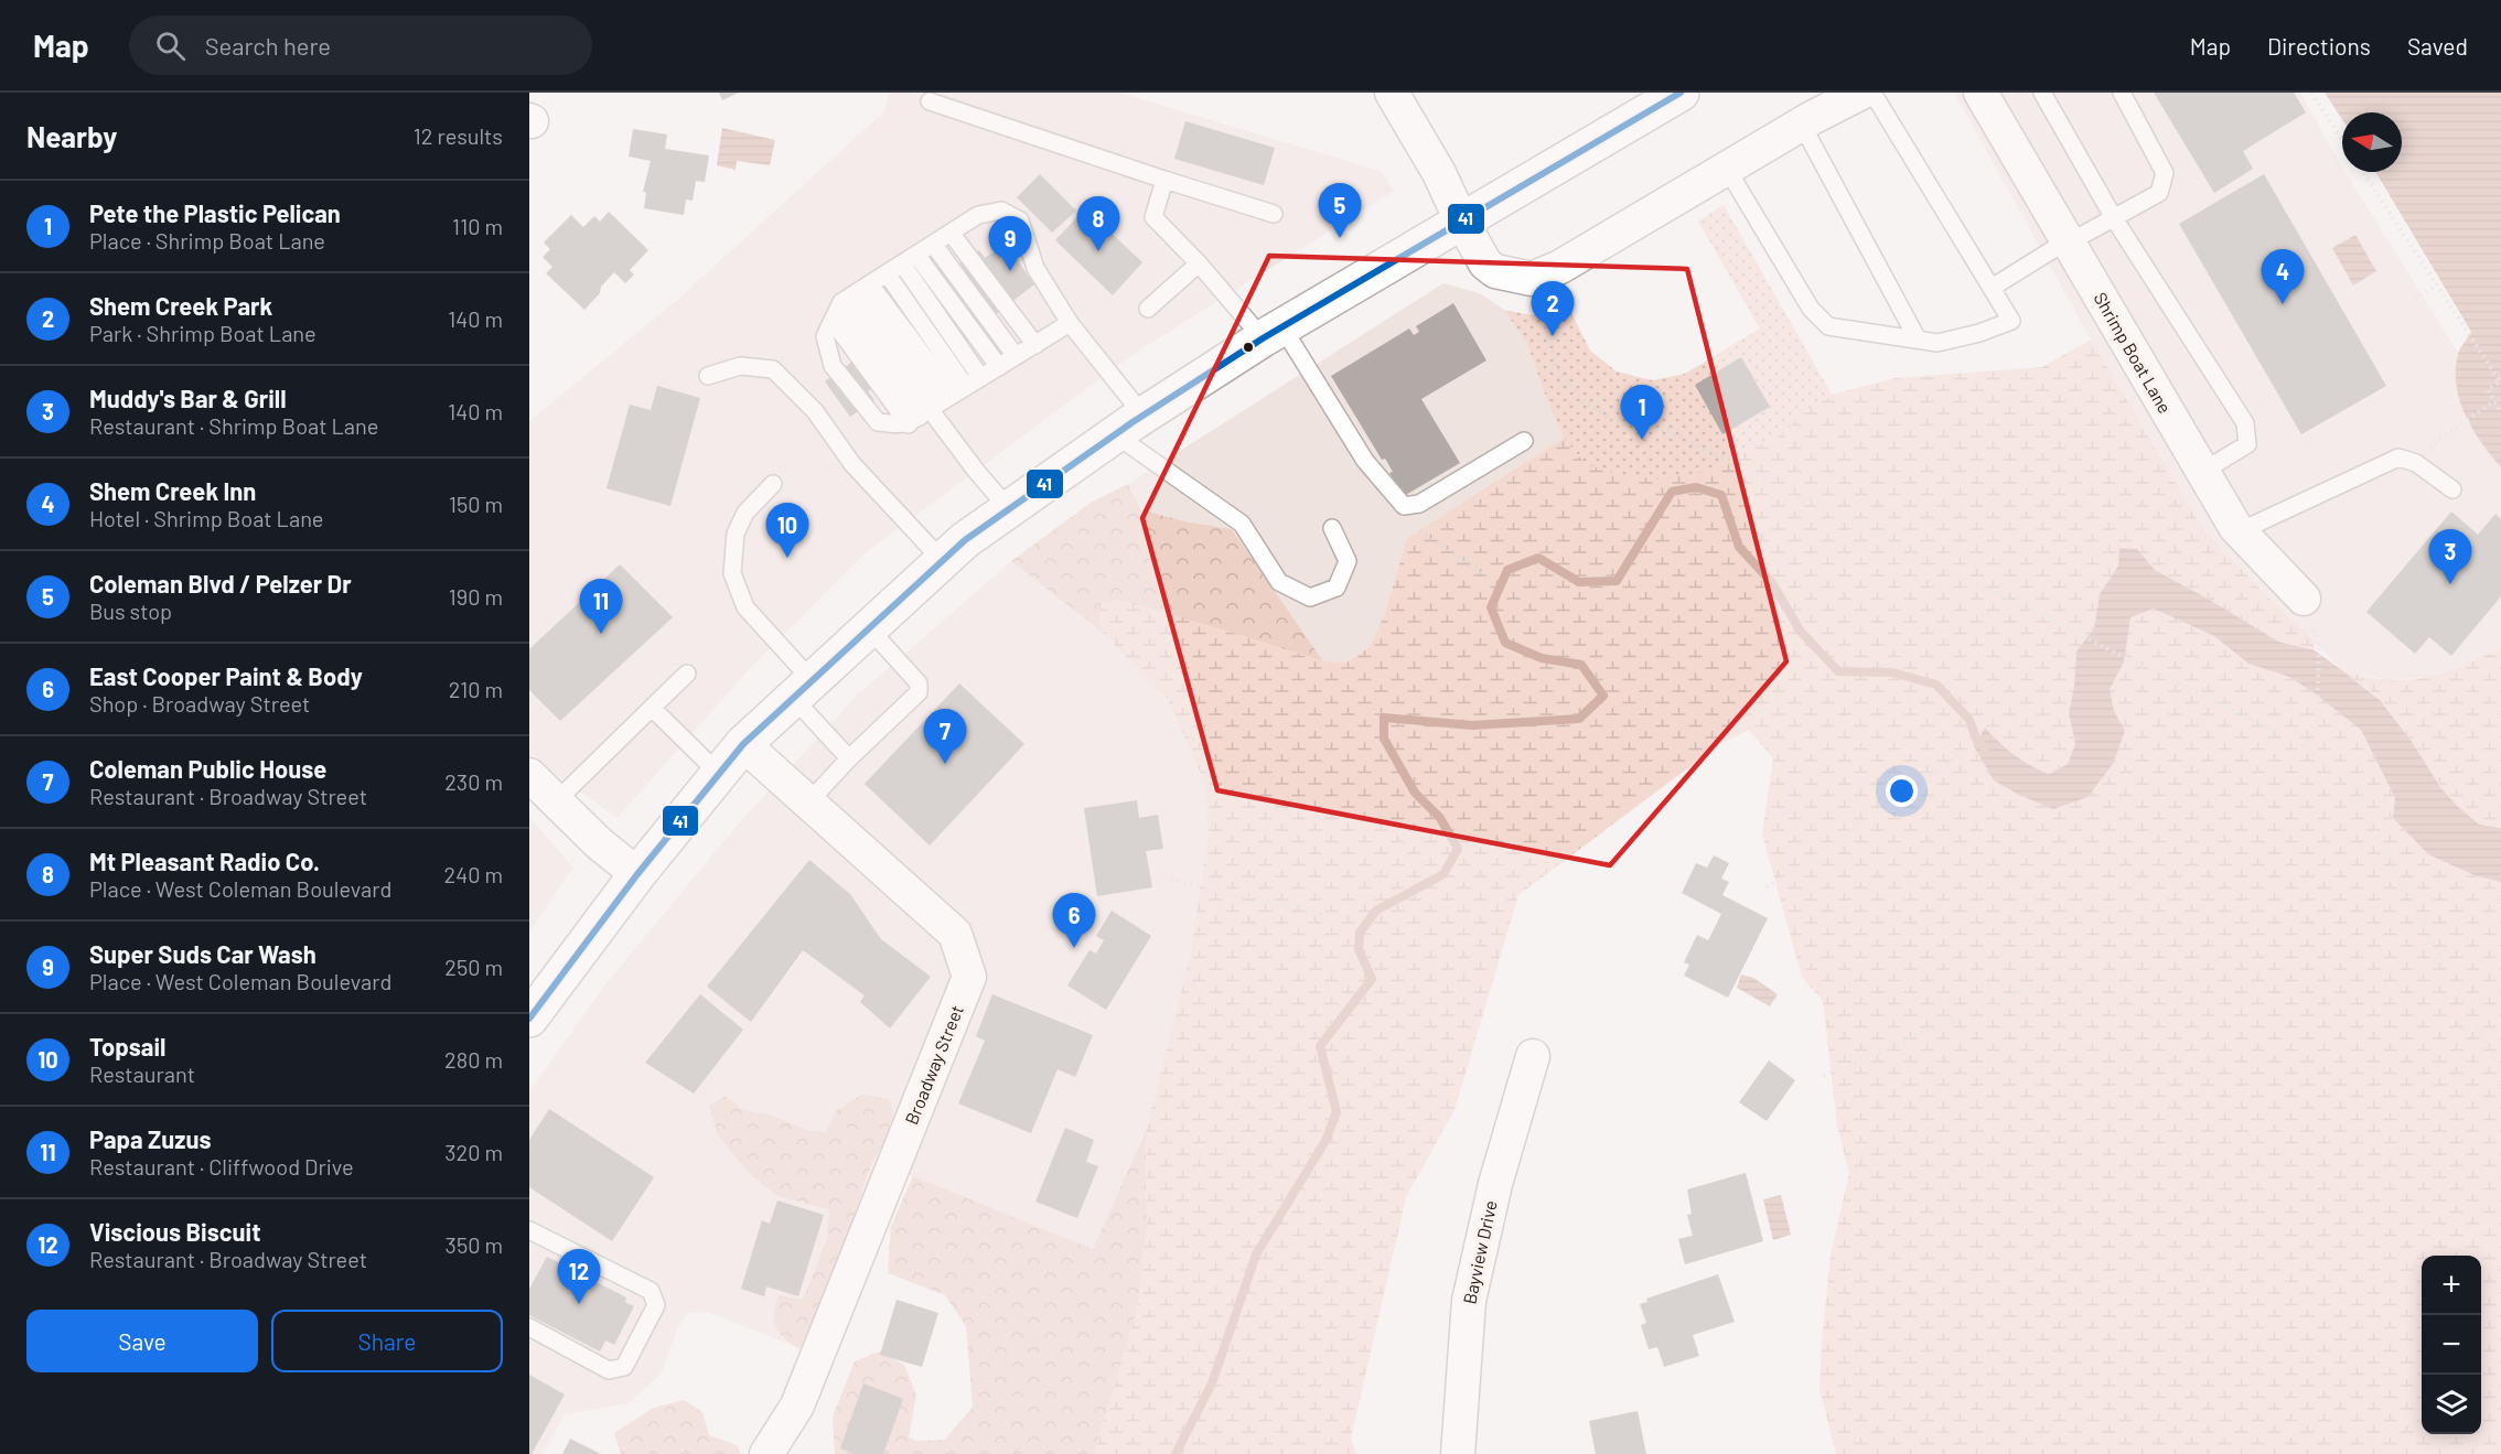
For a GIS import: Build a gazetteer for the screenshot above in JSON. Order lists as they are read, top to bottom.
{
  "streets": {
    "street": ["Shrimp Boat Lane", "Broadway Street", "Bayview Drive"]
  },
  "lines": ["transit line 41"],
  "north": "left",
  "page": {
    "header": "Map",
    "search": "Search here",
    "nav": ["Map", "Directions", "Saved"],
    "heading": ["Nearby", "12 results"],
    "list": [
      {
        "mark": "1",
        "name": "Pete the Plastic Pelican",
        "note": "Place · Shrimp Boat Lane",
        "value": "110 m"
      },
      {
        "mark": "2",
        "name": "Shem Creek Park",
        "note": "Park · Shrimp Boat Lane",
        "value": "140 m"
      },
      {
        "mark": "3",
        "name": "Muddy's Bar & Grill",
        "note": "Restaurant · Shrimp Boat Lane",
        "value": "140 m"
      },
      {
        "mark": "4",
        "name": "Shem Creek Inn",
        "note": "Hotel · Shrimp Boat Lane",
        "value": "150 m"
      },
      {
        "mark": "5",
        "name": "Coleman Blvd / Pelzer Dr",
        "note": "Bus stop",
        "value": "190 m"
      },
      {
        "mark": "6",
        "name": "East Cooper Paint & Body",
        "note": "Shop · Broadway Street",
        "value": "210 m"
      },
      {
        "mark": "7",
        "name": "Coleman Public House",
        "note": "Restaurant · Broadway Street",
        "value": "230 m"
      },
      {
        "mark": "8",
        "name": "Mt Pleasant Radio Co.",
        "note": "Place · West Coleman Boulevard",
        "value": "240 m"
      },
      {
        "mark": "9",
        "name": "Super Suds Car Wash",
        "note": "Place · West Coleman Boulevard",
        "value": "250 m"
      },
      {
        "mark": "10",
        "name": "Topsail",
        "note": "Restaurant",
        "value": "280 m"
      },
      {
        "mark": "11",
        "name": "Papa Zuzus",
        "note": "Restaurant · Cliffwood Drive",
        "value": "320 m"
      },
      {
        "mark": "12",
        "name": "Viscious Biscuit",
        "note": "Restaurant · Broadway Street",
        "value": "350 m"
      }
    ],
    "pins": [
      "5",
      "8",
      "9",
      "4",
      "2",
      "1",
      "10",
      "3",
      "11",
      "7",
      "6",
      "12"
    ],
    "map_buttons": ["+", "−"],
    "buttons": ["Save", "Share"]
  }
}
